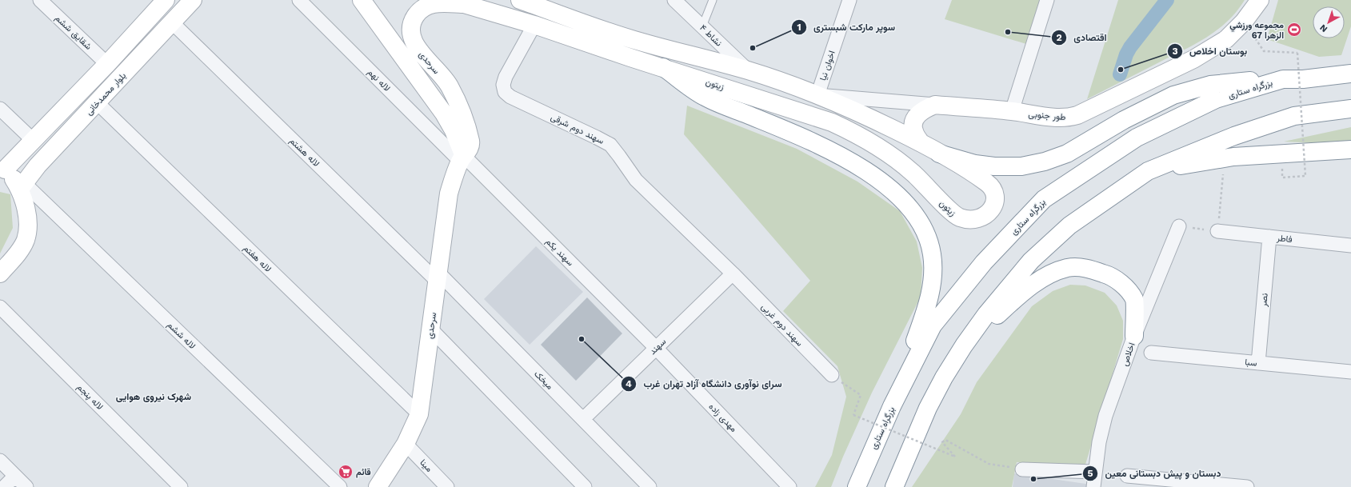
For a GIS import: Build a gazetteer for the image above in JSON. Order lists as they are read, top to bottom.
{
  "streets": {
    "main road": [
      "سرحدی",
      "زیتون",
      "بزرگراه ستاری",
      "بلوار محمدخانی",
      "طور جنوبی"
    ],
    "street": [
      "شقایق ششم",
      "نشاط ۴",
      "اخوان نیا",
      "لاله نهم",
      "سهند دوم شرقی",
      "لاله هشتم",
      "فاطر",
      "سهند يكم",
      "لاله هفتم",
      "نصر",
      "سهند دوم غربی",
      "لاله ششم",
      "سهند",
      "اخلاص",
      "سبا",
      "میخک",
      "لاله پنجم",
      "مهدی زاده",
      "مینا"
    ]
  },
  "crossings": [
    ["نشاط ۴", "زیتون"],
    ["سرحدی", "لاله نهم"],
    ["سرحدی", "زیتون"],
    ["سرحدی", "لاله هشتم"],
    ["سرحدی", "سهند يكم"],
    ["سرحدی", "لاله هفتم"],
    ["سرحدی", "میخک"],
    ["سرحدی", "مینا"],
    ["اخوان نیا", "زیتون"],
    ["اخوان نیا", "طور جنوبی"],
    ["لاله نهم", "سهند يكم"],
    ["زیتون", "طور جنوبی"],
    ["زیتون", "سهند دوم شرقی"],
    ["بلوار محمدخانی", "لاله هشتم"],
    ["بلوار محمدخانی", "لاله هفتم"],
    ["بلوار محمدخانی", "لاله ششم"],
    ["سهند دوم شرقی", "سهند دوم غربی"],
    ["سهند دوم شرقی", "سهند"],
    ["لاله هشتم", "میخک"],
    ["فاطر", "نصر"],
    ["سهند يكم", "سهند"],
    ["سهند يكم", "مهدی زاده"],
    ["نصر", "سبا"],
    ["سهند دوم غربی", "سهند"],
    ["سهند", "میخک"],
    ["سهند", "مهدی زاده"]
  ],
  "districts": ["شهرک نیروی هوایی"],
  "places": {
    "sports": ["مجموعه ورزشي الزهرا 67"],
    "other": [
      "اقتصادی",
      "سوپر مارکت شبستری",
      "بوستان اخلاص",
      "سرای نوآوری دانشگاه آزاد تهران غرب",
      "دبستان و پیش دبستانی معین"
    ],
    "supermarket": ["قائم"]
  },
  "north": "bottom left"
}
